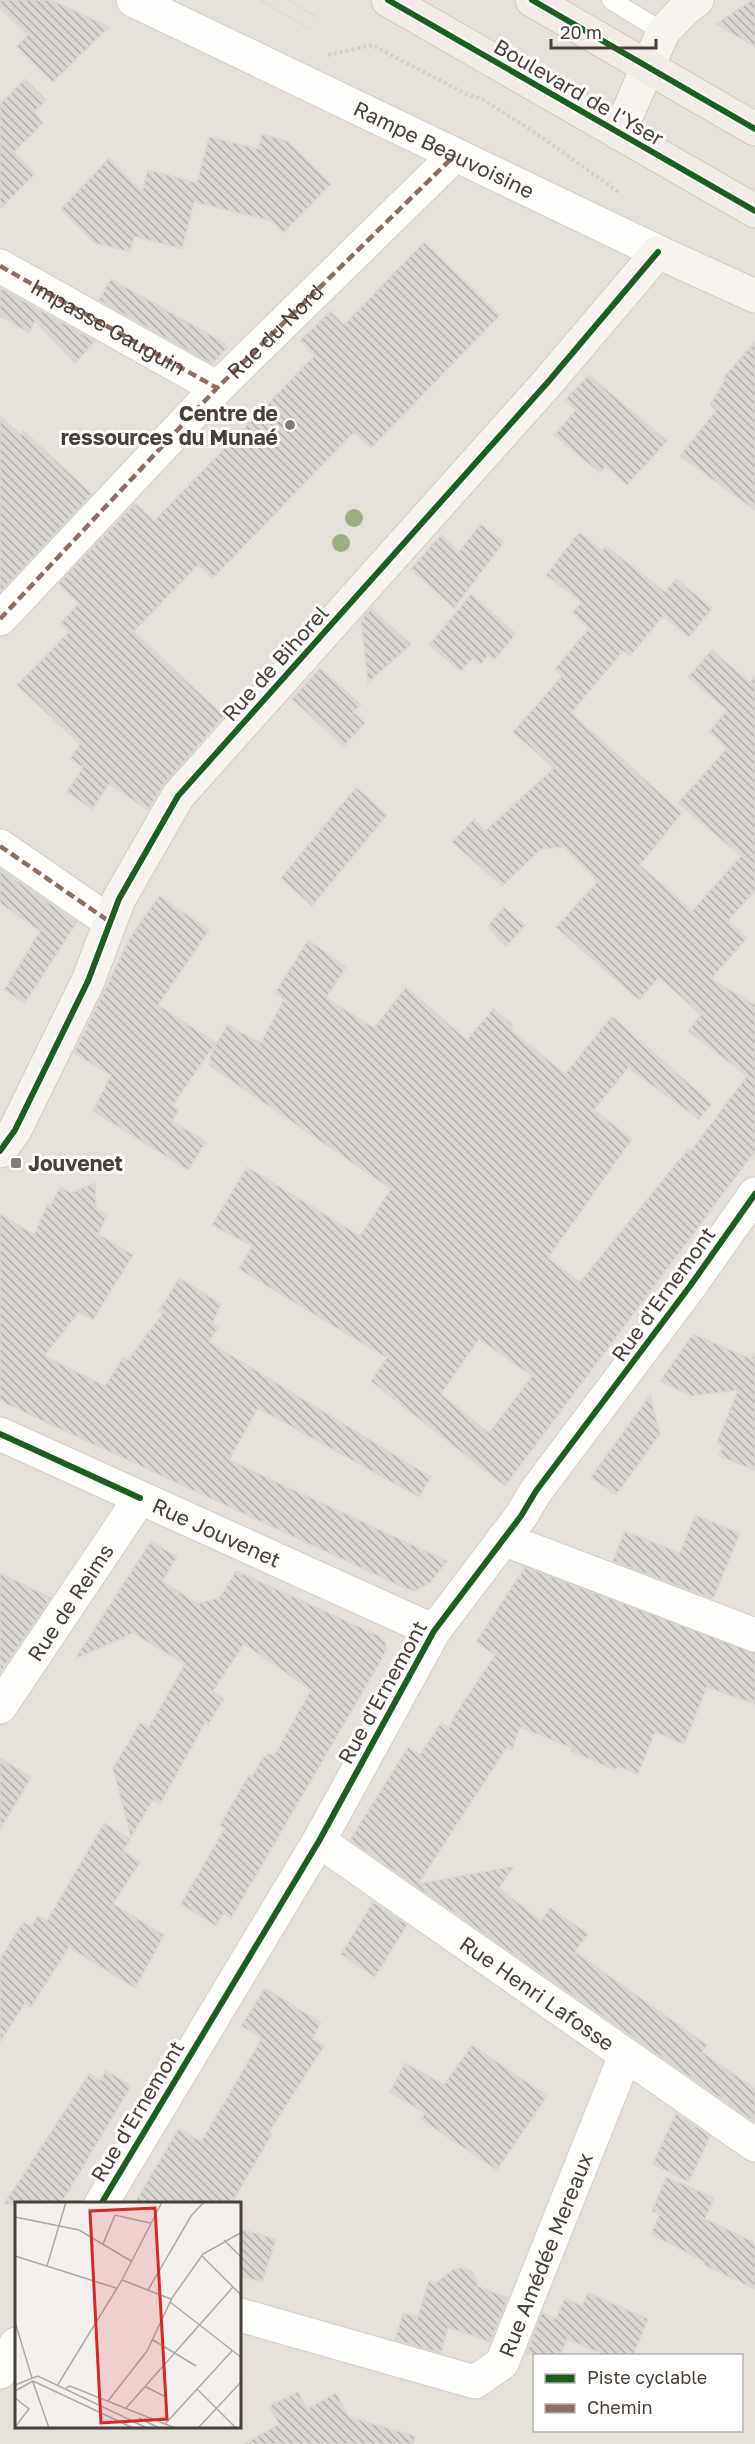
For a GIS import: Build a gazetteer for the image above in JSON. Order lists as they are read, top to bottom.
{
  "streets": {
    "main road": ["Boulevard de l'Yser"],
    "street": [
      "Rampe Beauvoisine",
      "Impasse Gauguin",
      "Rue du Nord",
      "Rue de Bihorel",
      "Rue d'Ernemont",
      "Rue Jouvenet",
      "Rue de Reims",
      "Rue Henri Lafosse",
      "Rue Amédée Mereaux"
    ]
  },
  "crossings": [
    ["Rampe Beauvoisine", "Rue du Nord"],
    ["Rampe Beauvoisine", "Rue de Bihorel"],
    ["Impasse Gauguin", "Rue du Nord"],
    ["Rue d'Ernemont", "Rue Jouvenet"],
    ["Rue d'Ernemont", "Rue Henri Lafosse"],
    ["Rue Jouvenet", "Rue de Reims"],
    ["Rue Henri Lafosse", "Rue Amédée Mereaux"]
  ],
  "places": {
    "other": ["Centre de ressources du Munaé"],
    "transit": ["Jouvenet"]
  },
  "legend": ["Piste cyclable", "Chemin"],
  "scale_bar": "20 m"
}
